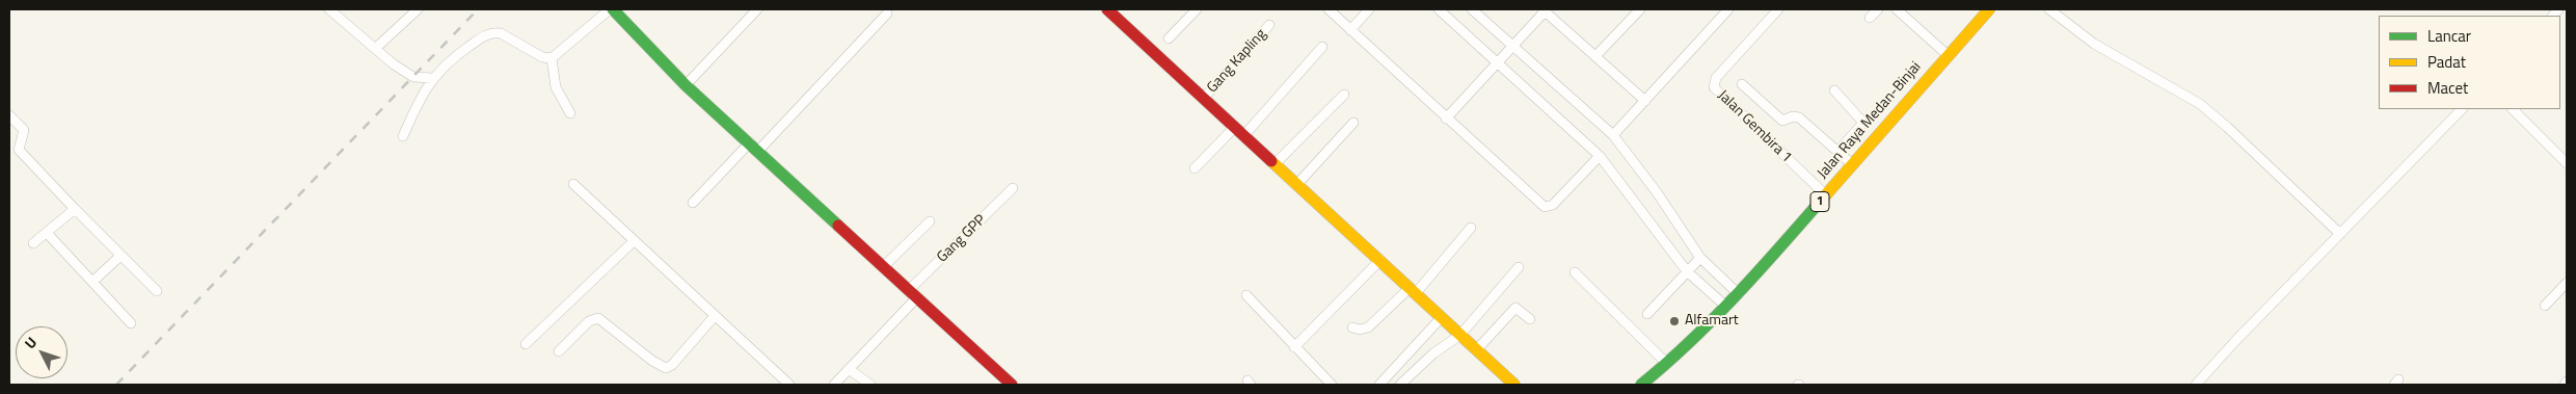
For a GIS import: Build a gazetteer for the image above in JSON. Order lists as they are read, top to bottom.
{
  "streets": {
    "main road": ["Jalan Raya Medan-Binjai", "1"],
    "street": ["Gang Kapling", "Jalan Gembira 1", "Gang GPP"]
  },
  "crossings": [
    ["Jalan Raya Medan-Binjai", "Jalan Gembira 1"]
  ],
  "places": ["Alfamart"],
  "legend": ["Lancar", "Padat", "Macet"],
  "north": "top left"
}
